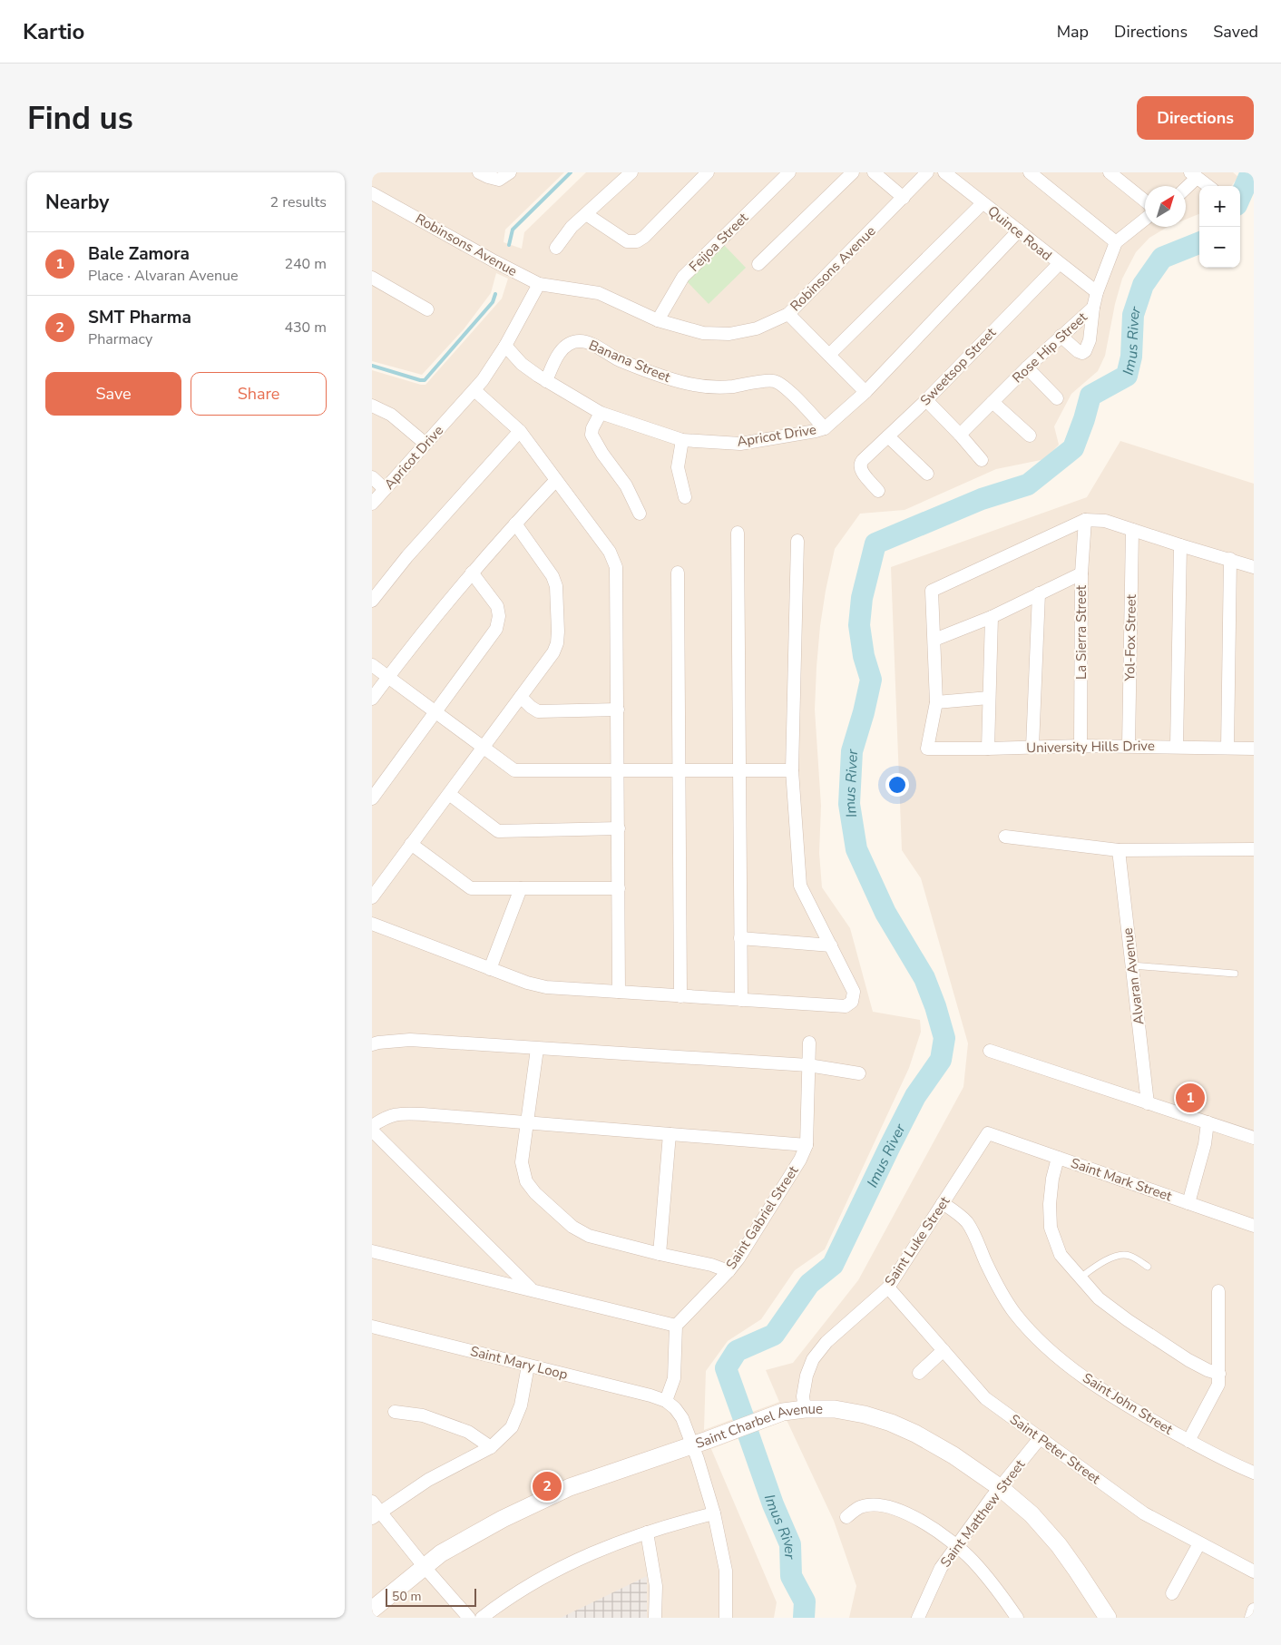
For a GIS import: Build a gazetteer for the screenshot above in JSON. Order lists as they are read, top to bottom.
{
  "streets": {
    "street": [
      "Quince Road",
      "Feijoa Street",
      "Robinsons Avenue",
      "Rose Hip Street",
      "Banana Street",
      "Sweetsop Street",
      "Apricot Drive",
      "La Sierra Street",
      "Yol-Fox Street",
      "University Hills Drive",
      "Alvaran Avenue",
      "Saint Mark Street",
      "Saint Gabriel Street",
      "Saint Luke Street",
      "Saint Mary Loop",
      "Saint John Street",
      "Saint Charbel Avenue",
      "Saint Peter Street",
      "Saint Matthew Street"
    ]
  },
  "crossings": [
    ["Quince Road", "Rose Hip Street"],
    ["Quince Road", "Sweetsop Street"],
    ["Quince Road", "Apricot Drive"],
    ["Feijoa Street", "Robinsons Avenue"],
    ["Robinsons Avenue", "Apricot Drive"],
    ["Banana Street", "Apricot Drive"],
    ["La Sierra Street", "University Hills Drive"],
    ["Yol-Fox Street", "University Hills Drive"],
    ["Saint Mark Street", "Saint Luke Street"],
    ["Saint Luke Street", "Saint John Street"],
    ["Saint Luke Street", "Saint Charbel Avenue"],
    ["Saint Luke Street", "Saint Peter Street"],
    ["Saint Charbel Avenue", "Saint Matthew Street"],
    ["Saint Peter Street", "Saint Matthew Street"]
  ],
  "water": ["Imus River"],
  "scale_bar": "50 m",
  "north": "top right",
  "page": {
    "header": "Kartio",
    "nav": ["Map", "Directions", "Saved"],
    "buttons": [
      "Directions",
      ["Save", "Share"]
    ],
    "title": "Find us",
    "heading": ["Nearby", "2 results"],
    "map_buttons": ["+", "−"],
    "list": [
      {
        "mark": "1",
        "name": "Bale Zamora",
        "note": "Place · Alvaran Avenue",
        "value": "240 m"
      },
      {
        "mark": "2",
        "name": "SMT Pharma",
        "note": "Pharmacy",
        "value": "430 m"
      }
    ],
    "pins": ["1", "2"],
    "scale": "50 m"
  }
}
